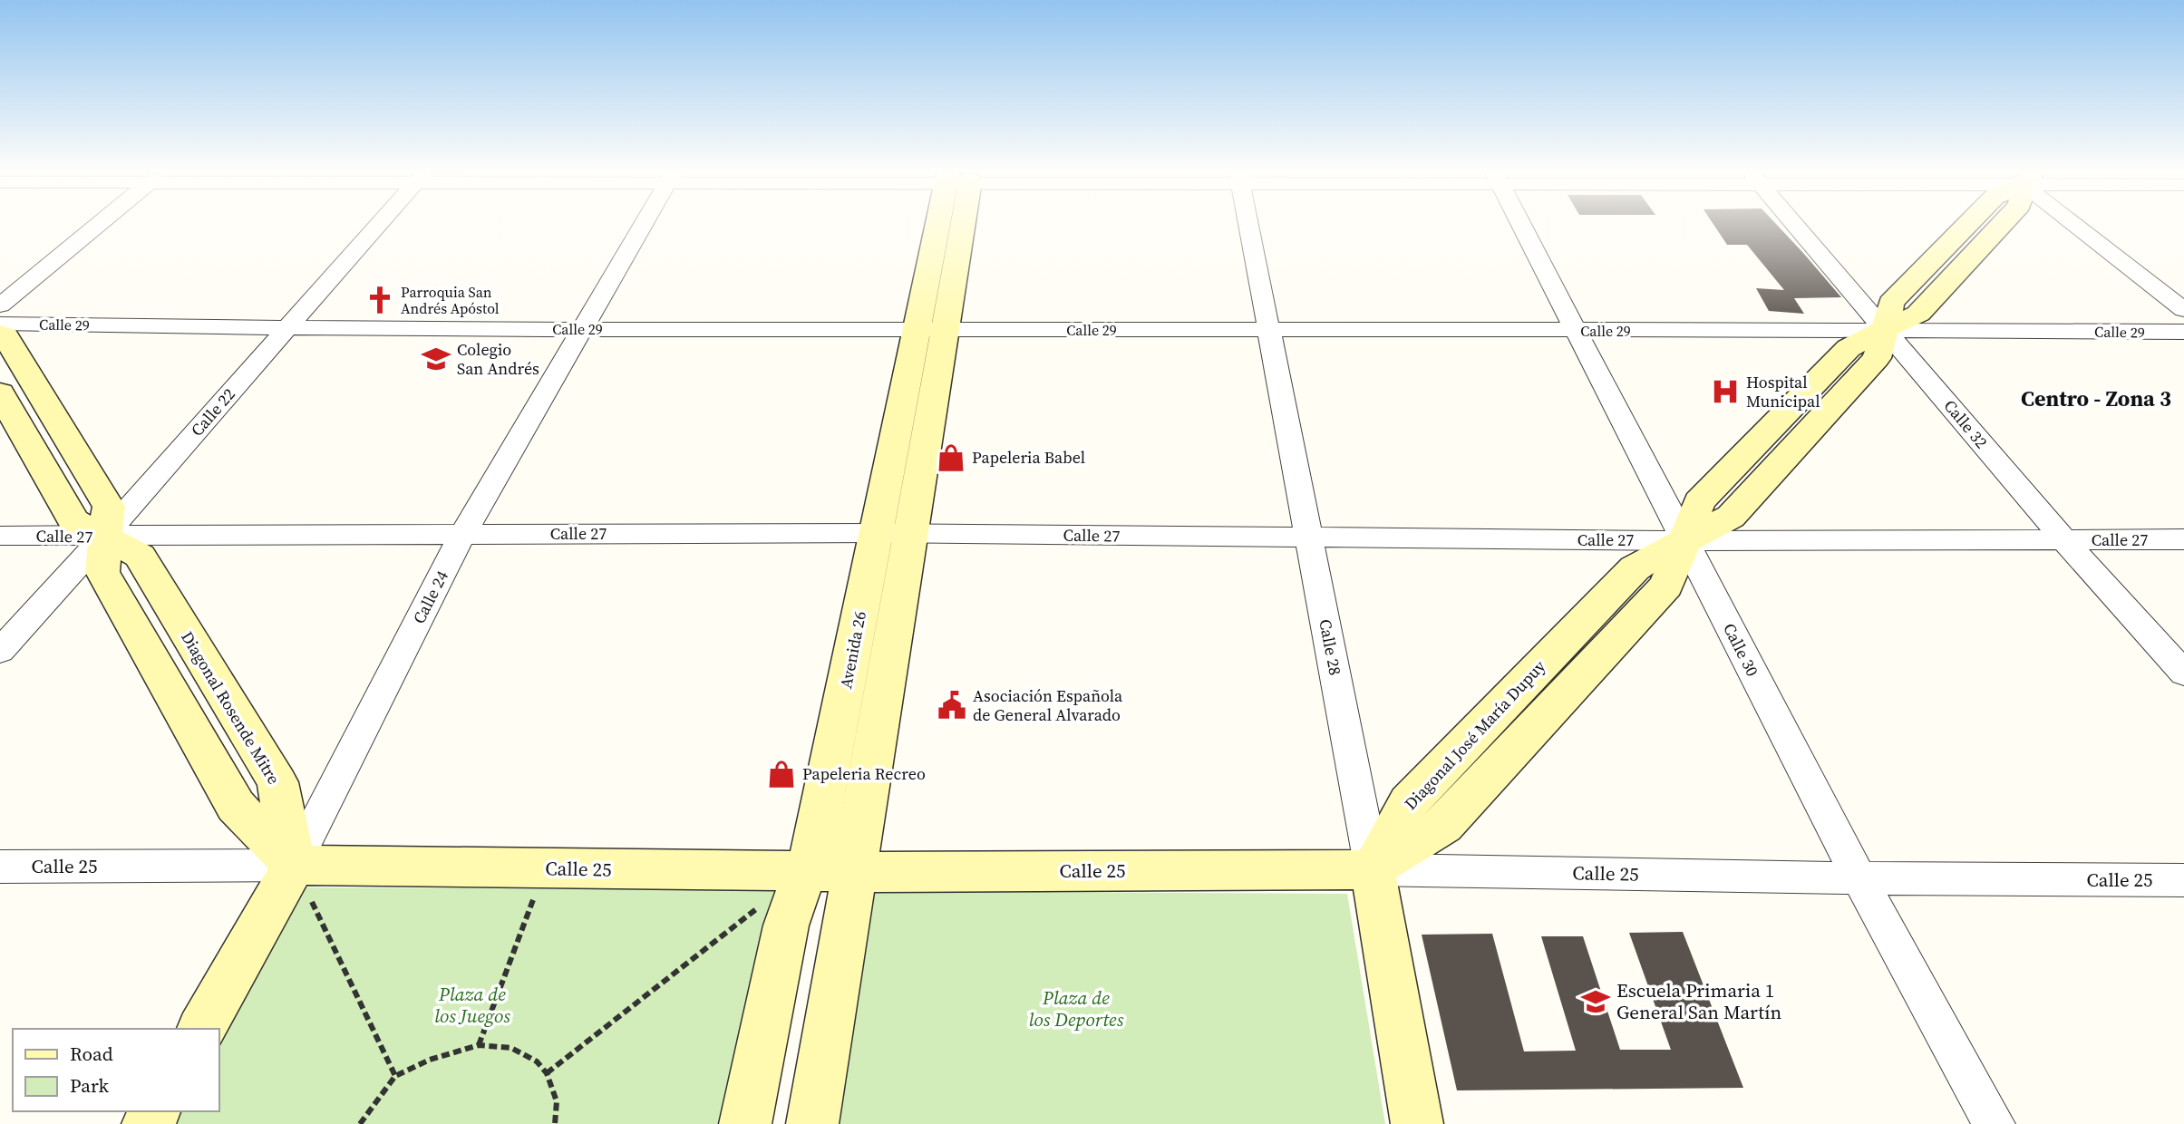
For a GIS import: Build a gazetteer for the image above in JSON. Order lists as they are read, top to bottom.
{
  "streets": {
    "main road": [
      "Calle 24",
      "Calle 28",
      "Avenida 26",
      "Diagonal Rosende Mitre",
      "Calle 25"
    ],
    "street": [
      "Calle 29",
      "Calle 22",
      "Calle 32",
      "Calle 27",
      "Calle 30"
    ]
  },
  "crossings": [
    ["Calle 29", "Calle 22"],
    ["Calle 29", "Calle 32"],
    ["Calle 29", "Calle 24"],
    ["Calle 29", "Calle 28"],
    ["Calle 29", "Avenida 26"],
    ["Calle 29", "Calle 30"],
    ["Calle 22", "Calle 27"],
    ["Calle 22", "Diagonal Rosende Mitre"],
    ["Calle 32", "Calle 27"],
    ["Calle 27", "Calle 24"],
    ["Calle 27", "Calle 28"],
    ["Calle 27", "Avenida 26"],
    ["Calle 27", "Calle 30"],
    ["Calle 27", "Diagonal Rosende Mitre"],
    ["Calle 24", "Diagonal Rosende Mitre"],
    ["Calle 24", "Calle 25"],
    ["Calle 28", "Calle 25"],
    ["Avenida 26", "Calle 25"],
    ["Calle 30", "Calle 25"],
    ["Diagonal Rosende Mitre", "Calle 25"]
  ],
  "districts": ["Centro - Zona 3"],
  "parks": ["Plaza de los Juegos", "Plaza de los Deportes"],
  "places": {
    "church": ["Parroquia San Andrés Apóstol"],
    "school or university": ["Colegio San Andrés", "Escuela Primaria 1 General San Martín"],
    "hospital": ["Hospital Municipal"],
    "shop": ["Papeleria Babel", "Papeleria Recreo"],
    "public building": ["Asociación Española de General Alvarado"]
  },
  "legend": ["Road", "Park"]
}
